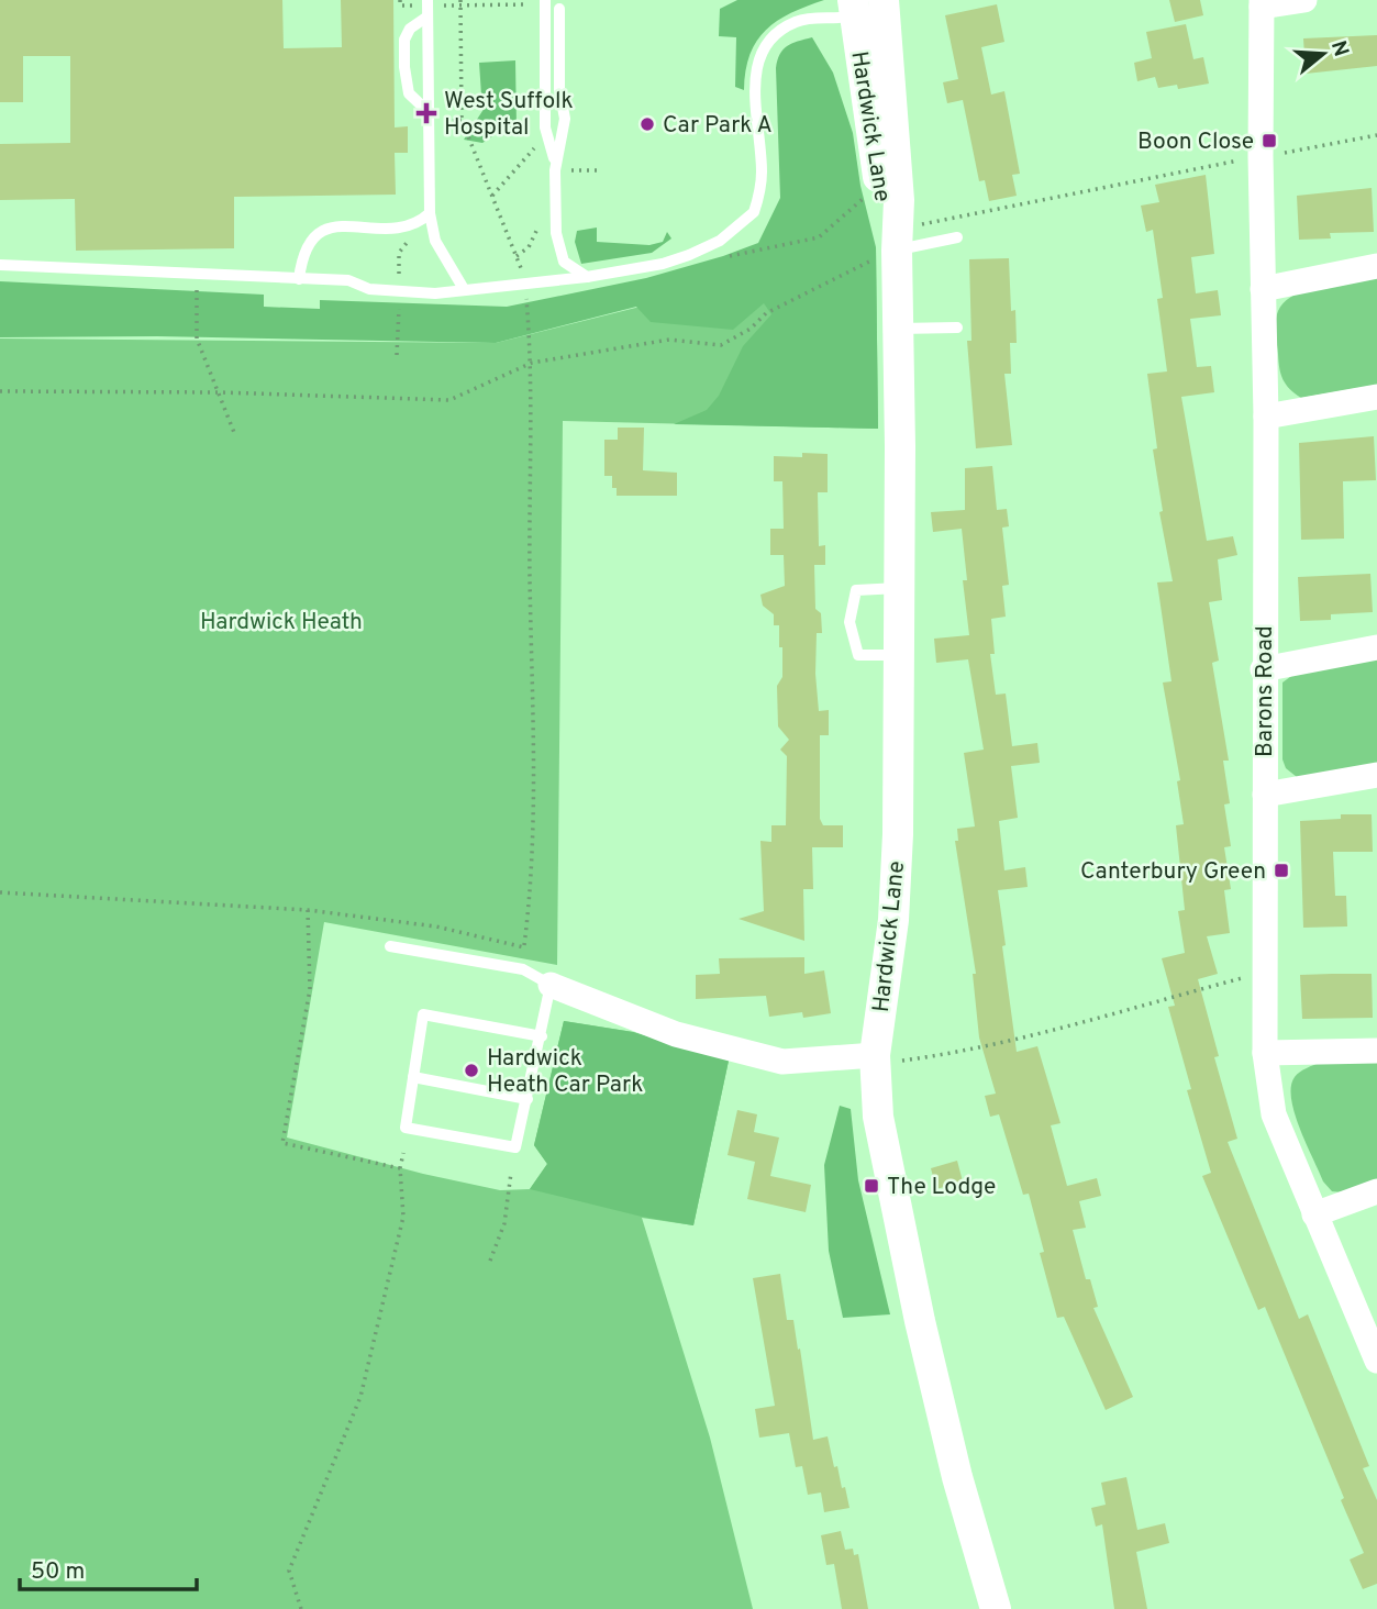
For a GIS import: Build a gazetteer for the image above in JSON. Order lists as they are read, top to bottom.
{
  "streets": {
    "street": ["Hardwick Lane", "Barons Road"]
  },
  "parks": ["Hardwick Heath"],
  "places": {
    "health": ["West Suffolk Hospital"],
    "other": ["Car Park A", "Hardwick Heath Car Park"],
    "transit": ["Boon Close", "Canterbury Green", "The Lodge"]
  },
  "scale_bar": "50 m",
  "north": "right"
}
